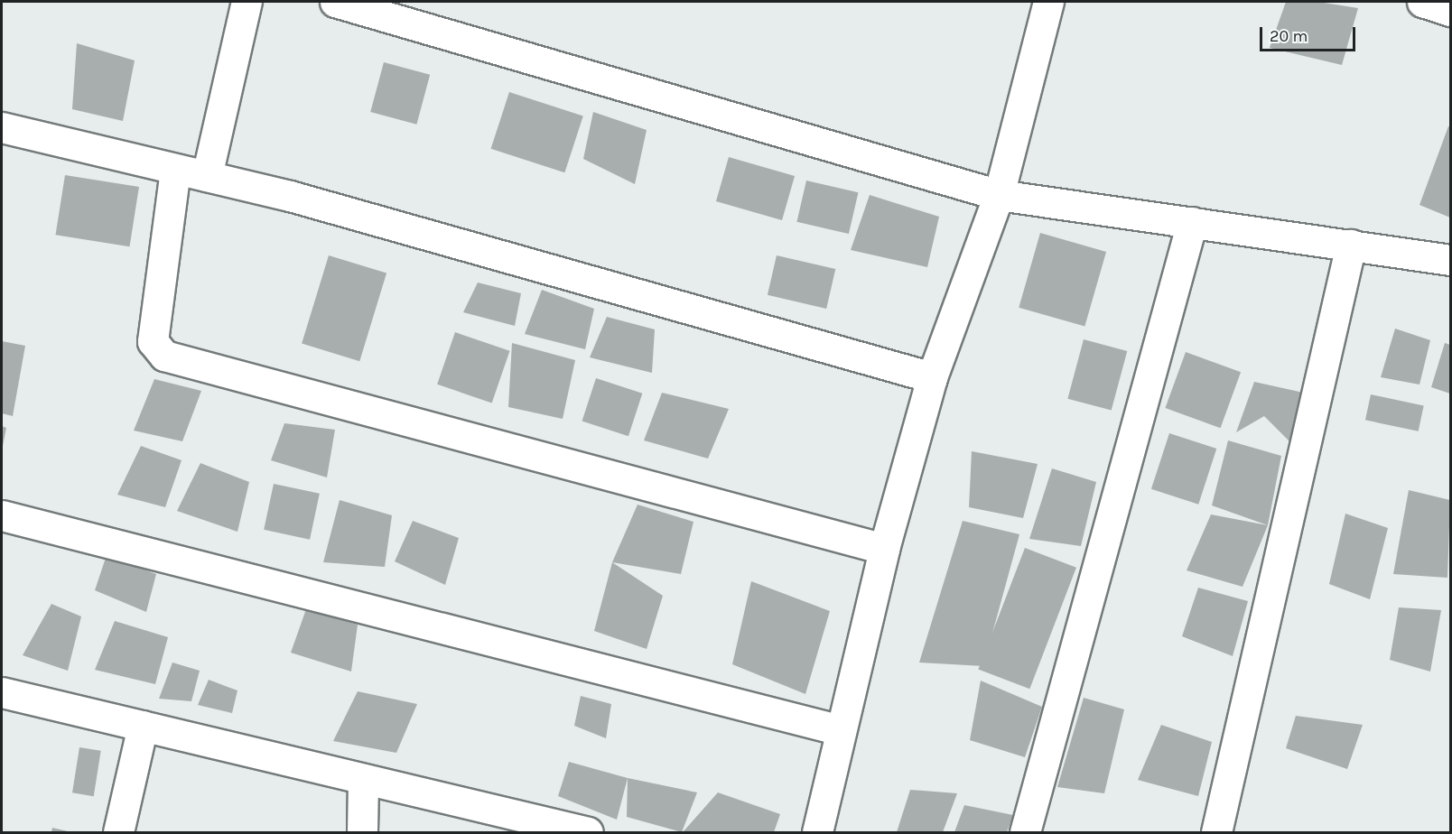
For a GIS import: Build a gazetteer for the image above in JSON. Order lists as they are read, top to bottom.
{
  "scale_bar": "20 m"
}
